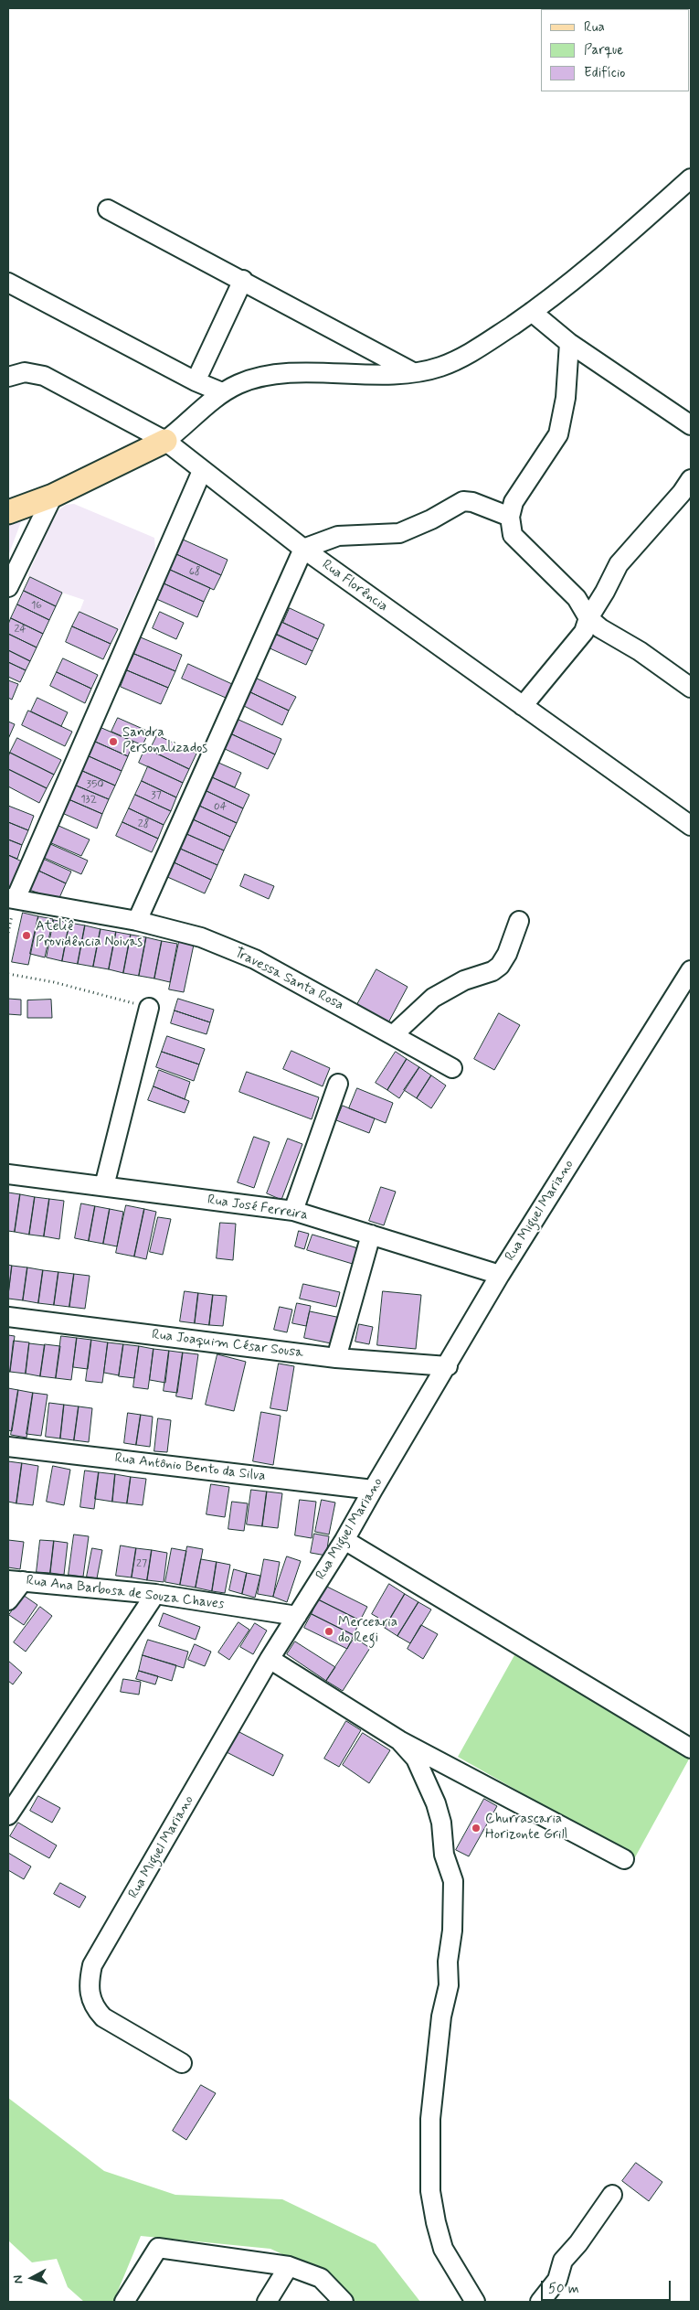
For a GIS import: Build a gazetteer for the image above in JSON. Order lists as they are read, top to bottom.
{
  "streets": {
    "street": [
      "Rua Florência",
      "Travessa Santa Rosa",
      "Rua José Ferreira",
      "Rua Miguel Mariano",
      "Rua Joaquim César Sousa",
      "Rua Antônio Bento da Silva",
      "Rua Ana Barbosa de Souza Chaves"
    ]
  },
  "crossings": [
    ["Rua José Ferreira", "Rua Miguel Mariano"],
    ["Rua Miguel Mariano", "Rua Joaquim César Sousa"],
    ["Rua Miguel Mariano", "Rua Antônio Bento da Silva"],
    ["Rua Miguel Mariano", "Rua Ana Barbosa de Souza Chaves"]
  ],
  "places": [
    "Sandra Personalizados",
    "Ateliê Providência Noivas",
    "Mercearia do Regi",
    "Churrascaria Horizonte Grill"
  ],
  "house_numbers": [
    "68",
    "16",
    "24",
    "350",
    "37",
    "132",
    "04",
    "28",
    "27"
  ],
  "legend": ["Rua", "Parque", "Edifício"],
  "scale_bar": "50 m",
  "north": "left"
}
